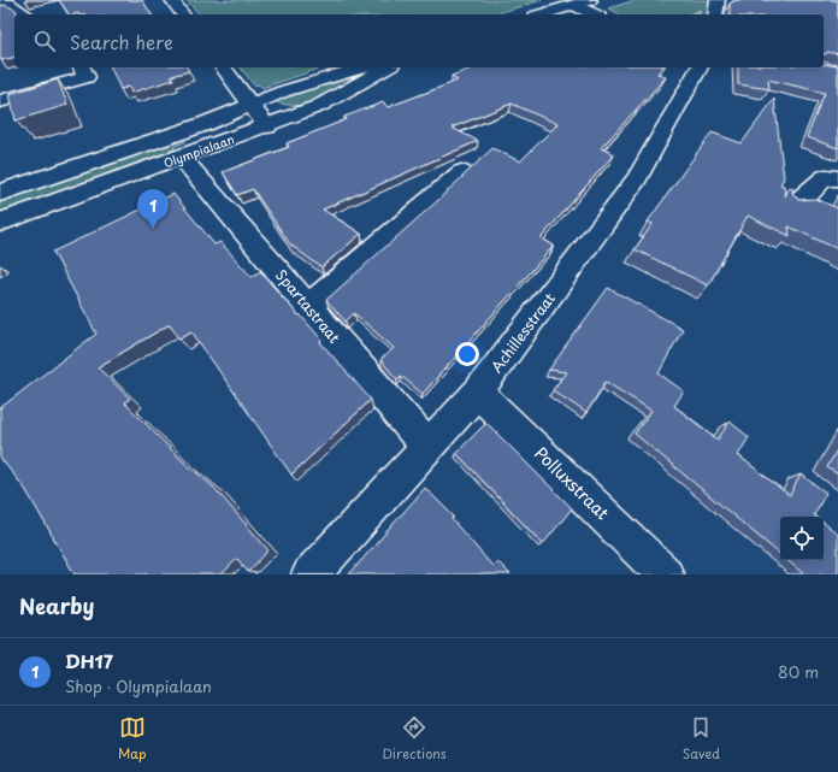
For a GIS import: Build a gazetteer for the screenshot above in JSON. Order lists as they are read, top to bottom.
{
  "streets": {
    "street": [
      "Olympialaan",
      "Spartastraat",
      "Achillesstraat",
      "Polluxstraat"
    ]
  },
  "crossings": [
    ["Spartastraat", "Achillesstraat"],
    ["Achillesstraat", "Polluxstraat"]
  ],
  "page": {
    "search": "Search here",
    "pins": "1",
    "heading": "Nearby",
    "list": [
      {
        "mark": "1",
        "name": "DH17",
        "note": "Shop · Olympialaan",
        "value": "80 m"
      }
    ],
    "nav": ["Map", "Directions", "Saved"]
  }
}
